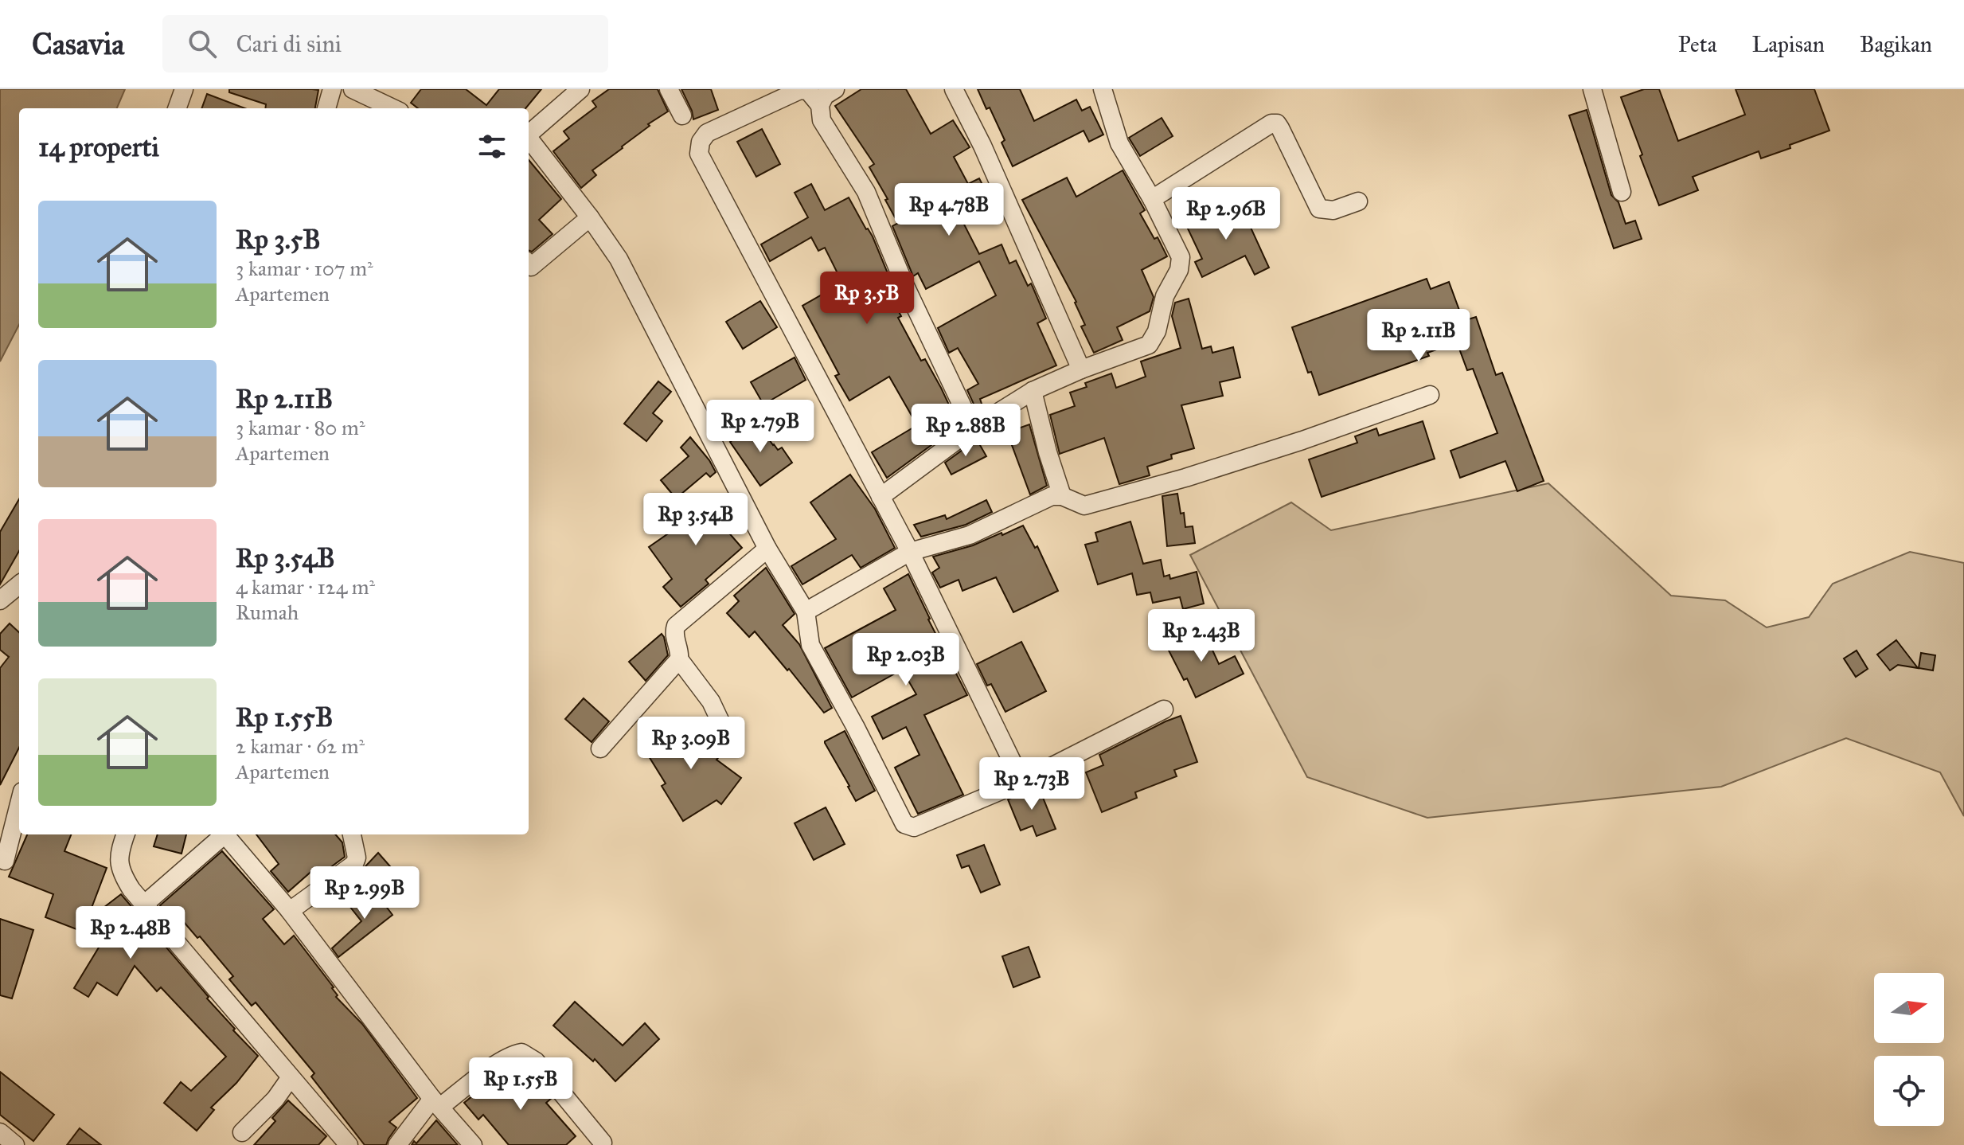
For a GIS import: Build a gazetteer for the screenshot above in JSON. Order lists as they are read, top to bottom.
{
  "north": "right",
  "page": {
    "header": "Casavia",
    "search": "Cari di sini",
    "nav": ["Peta", "Lapisan", "Bagikan"],
    "heading": "14 properti",
    "price": [
      "Rp 4.78B",
      "Rp 2.96B",
      "Rp 3.5B",
      "Rp 2.11B",
      "Rp 2.79B",
      "Rp 2.88B",
      "Rp 3.54B",
      "Rp 2.43B",
      "Rp 2.03B",
      "Rp 3.09B",
      "Rp 2.73B",
      "Rp 2.99B",
      "Rp 2.48B",
      "Rp 1.55B"
    ],
    "list": [
      {
        "name": "Rp 3.5B",
        "note": "3 kamar · 107 m² · Apartemen"
      },
      {
        "name": "Rp 2.11B",
        "note": "3 kamar · 80 m² · Apartemen"
      },
      {
        "name": "Rp 3.54B",
        "note": "4 kamar · 124 m² · Rumah"
      },
      {
        "name": "Rp 1.55B",
        "note": "2 kamar · 62 m² · Apartemen"
      }
    ]
  }
}
